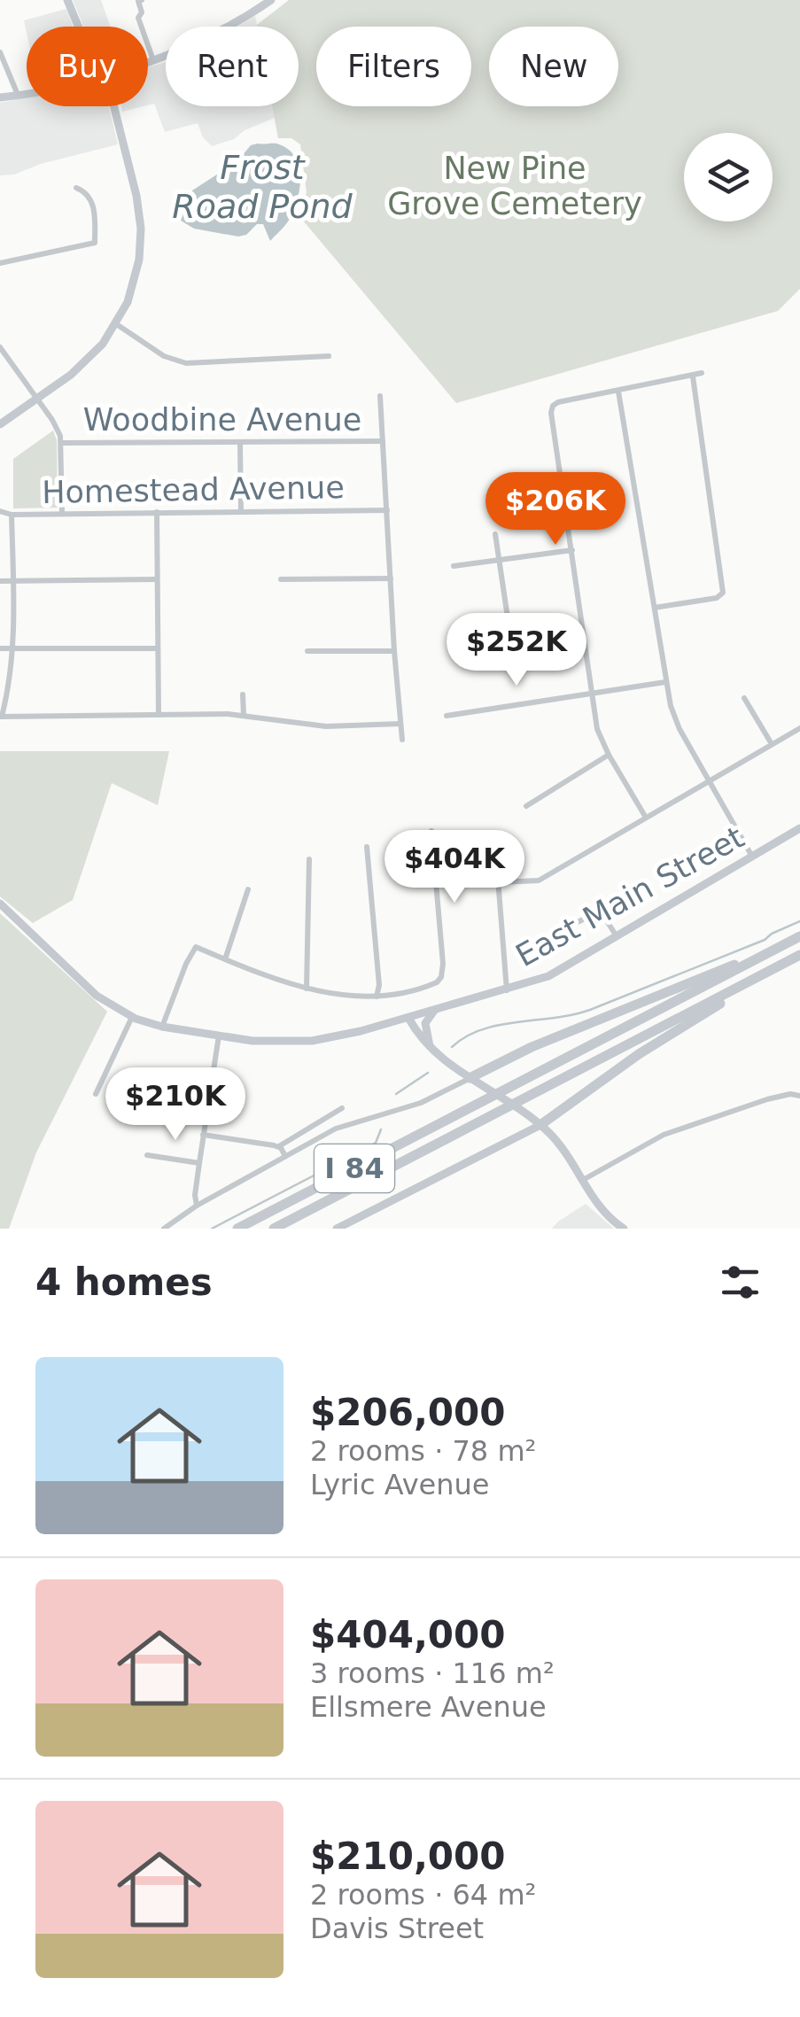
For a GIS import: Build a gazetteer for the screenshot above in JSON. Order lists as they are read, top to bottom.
{
  "streets": {
    "highway": ["I 84"],
    "main road": ["East Main Street"],
    "street": ["Woodbine Avenue", "Homestead Avenue"]
  },
  "water": ["Frost Road Pond"],
  "parks": ["New Pine Grove Cemetery"],
  "page": {
    "chip": [
      "Buy",
      "Rent",
      "Filters",
      "New"
    ],
    "price": [
      "$206K",
      "$252K",
      "$404K",
      "$210K"
    ],
    "heading": "4 homes",
    "list": [
      {
        "name": "$206,000",
        "note": "2 rooms · 78 m² · Lyric Avenue"
      },
      {
        "name": "$404,000",
        "note": "3 rooms · 116 m² · Ellsmere Avenue"
      },
      {
        "name": "$210,000",
        "note": "2 rooms · 64 m² · Davis Street"
      }
    ]
  }
}
